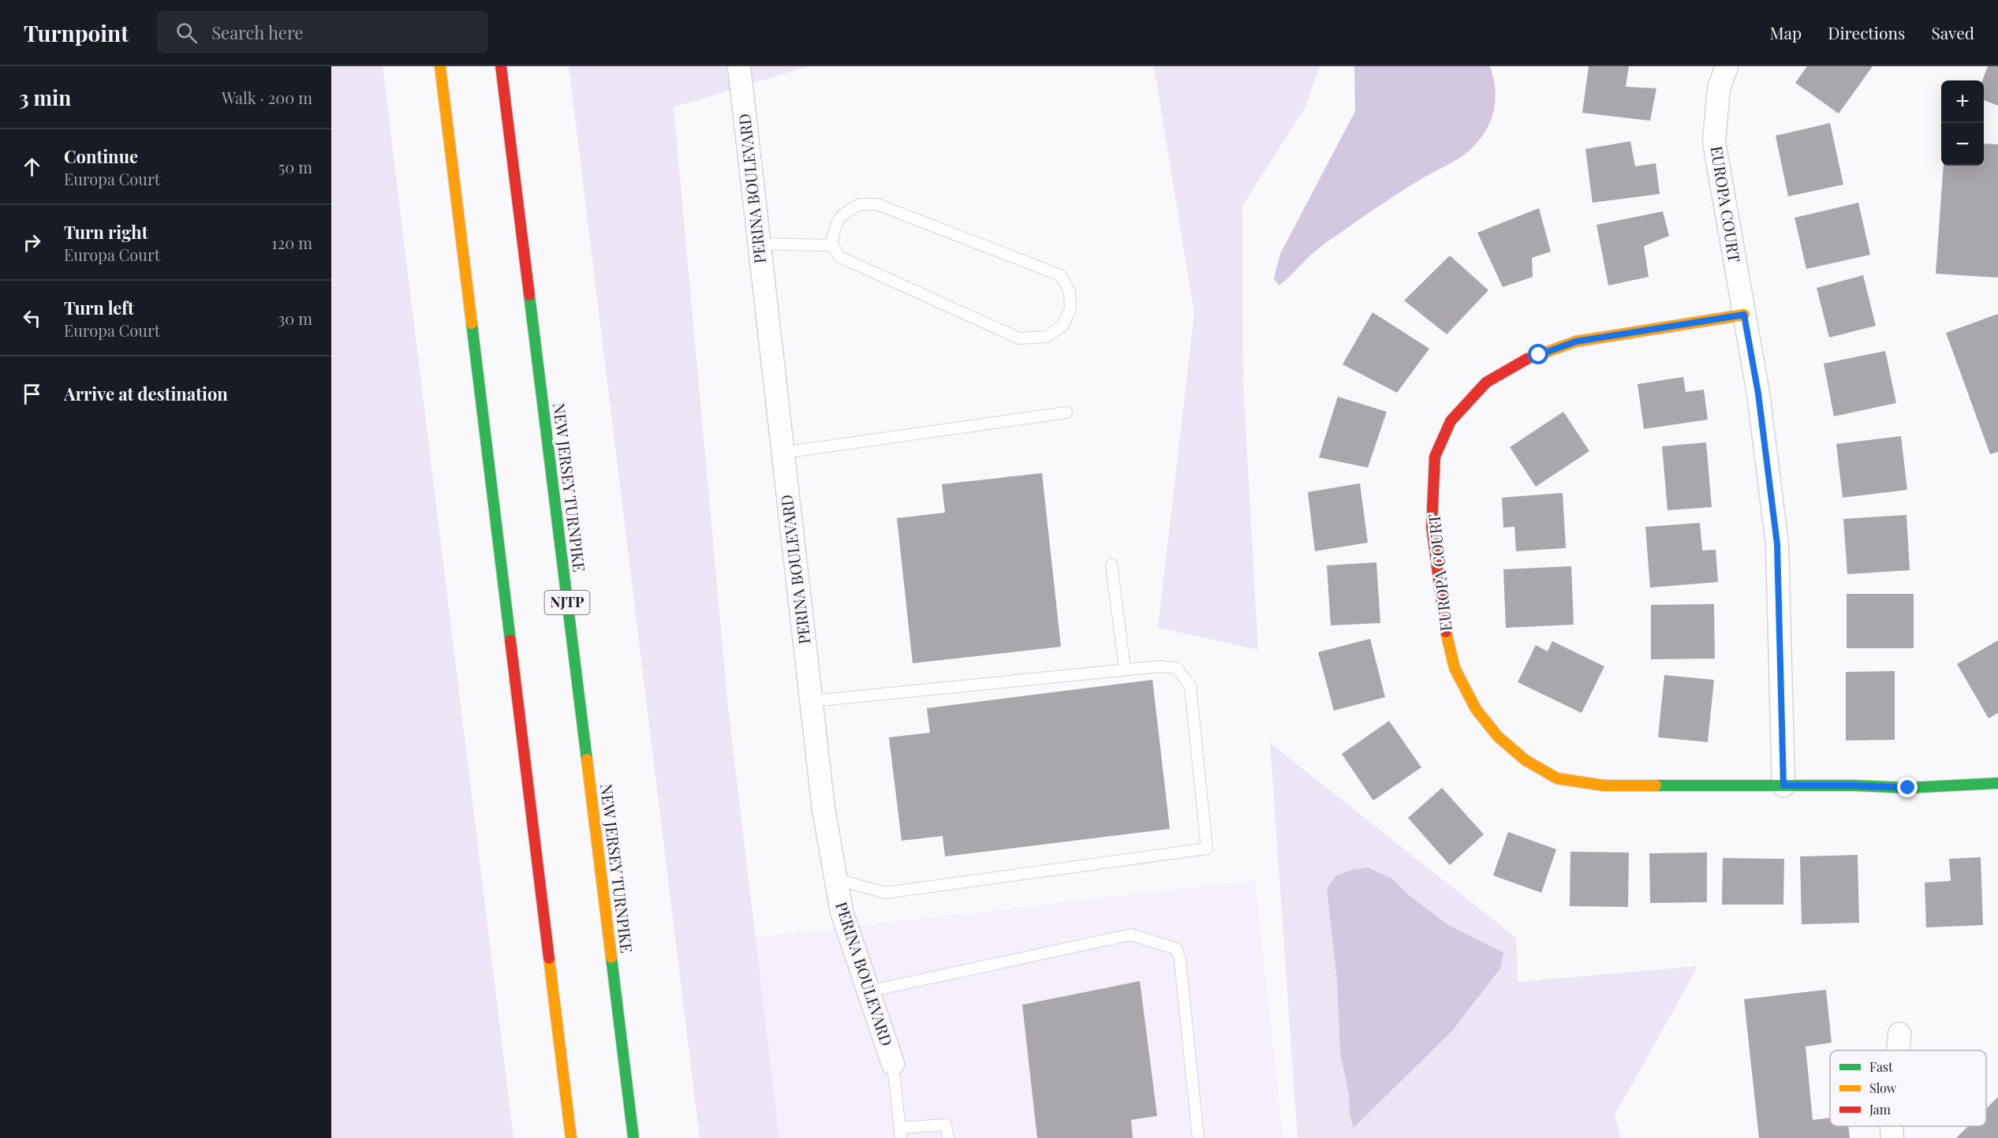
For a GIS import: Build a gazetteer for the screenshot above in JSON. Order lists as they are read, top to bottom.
{
  "streets": {
    "main road": ["EUROPA COURT", "NEW JERSEY TURNPIKE", "NJTP"],
    "street": ["PERINA BOULEVARD"]
  },
  "legend": ["Fast", "Slow", "Jam"],
  "page": {
    "header": "Turnpoint",
    "search": "Search here",
    "nav": ["Map", "Directions", "Saved"],
    "heading": ["3 min", "Walk · 200 m"],
    "map_buttons": ["+", "−"],
    "list": [
      ["Continue", "Europa Court", "50 m"],
      ["Turn right", "Europa Court", "120 m"],
      ["Turn left", "Europa Court", "30 m"],
      "Arrive at destination"
    ]
  }
}
